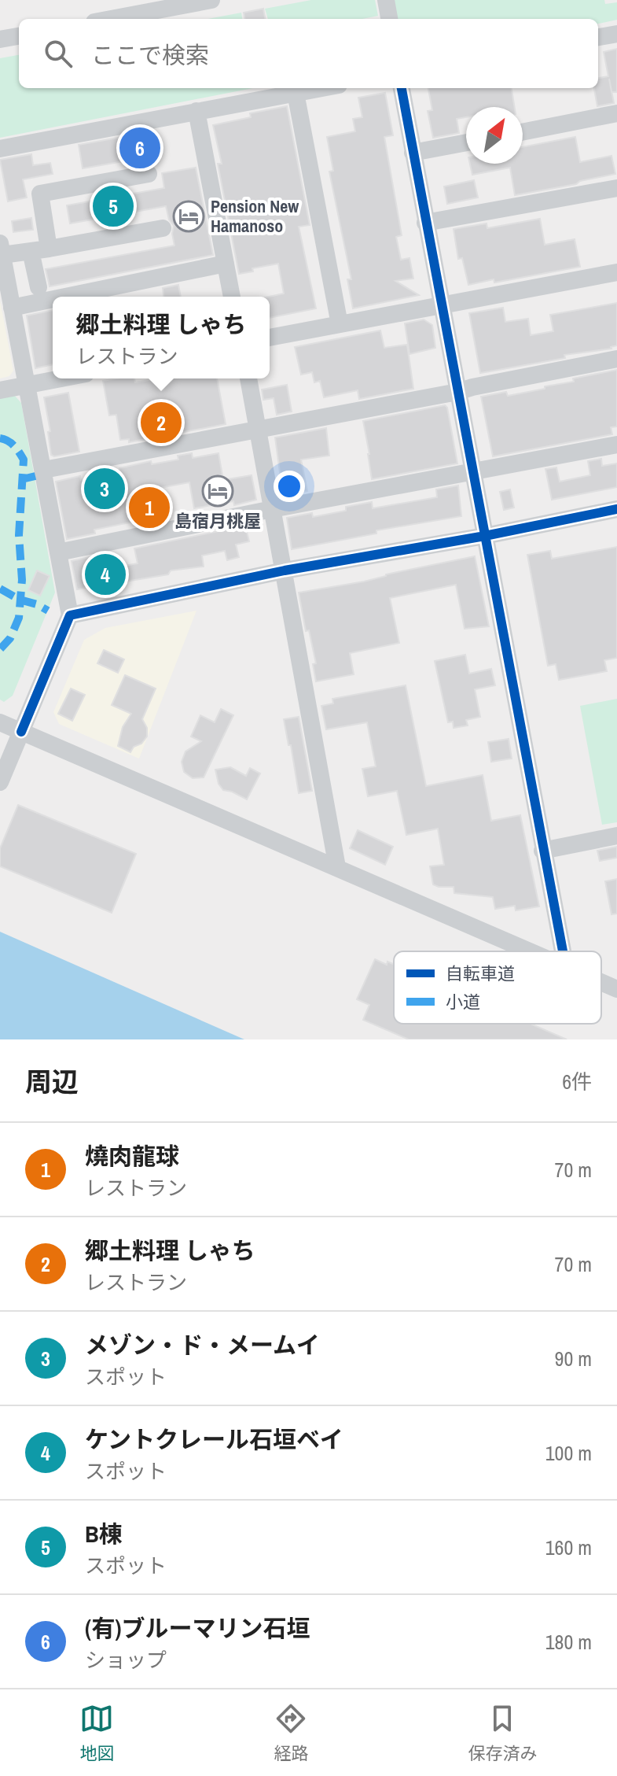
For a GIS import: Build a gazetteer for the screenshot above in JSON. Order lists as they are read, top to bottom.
{
  "places": {
    "hotel": ["Pension New Hamanoso", "島宿月桃屋"]
  },
  "legend": ["自転車道", "小道"],
  "north": "top right",
  "page": {
    "search": "ここで検索",
    "pins": [
      "6",
      "5",
      "2",
      "3",
      "1",
      "4"
    ],
    "popup": ["郷土料理 しゃち", "レストラン"],
    "heading": ["周辺", "6件"],
    "list": [
      {
        "mark": "1",
        "name": "燒肉龍球",
        "note": "レストラン",
        "value": "70 m"
      },
      {
        "mark": "2",
        "name": "郷土料理 しゃち",
        "note": "レストラン",
        "value": "70 m"
      },
      {
        "mark": "3",
        "name": "メゾン・ド・メームイ",
        "note": "スポット",
        "value": "90 m"
      },
      {
        "mark": "4",
        "name": "ケントクレール石垣ベイ",
        "note": "スポット",
        "value": "100 m"
      },
      {
        "mark": "5",
        "name": "B棟",
        "note": "スポット",
        "value": "160 m"
      },
      {
        "mark": "6",
        "name": "(有)ブルーマリン石垣",
        "note": "ショップ",
        "value": "180 m"
      }
    ],
    "nav": ["地図", "経路", "保存済み"]
  }
}
